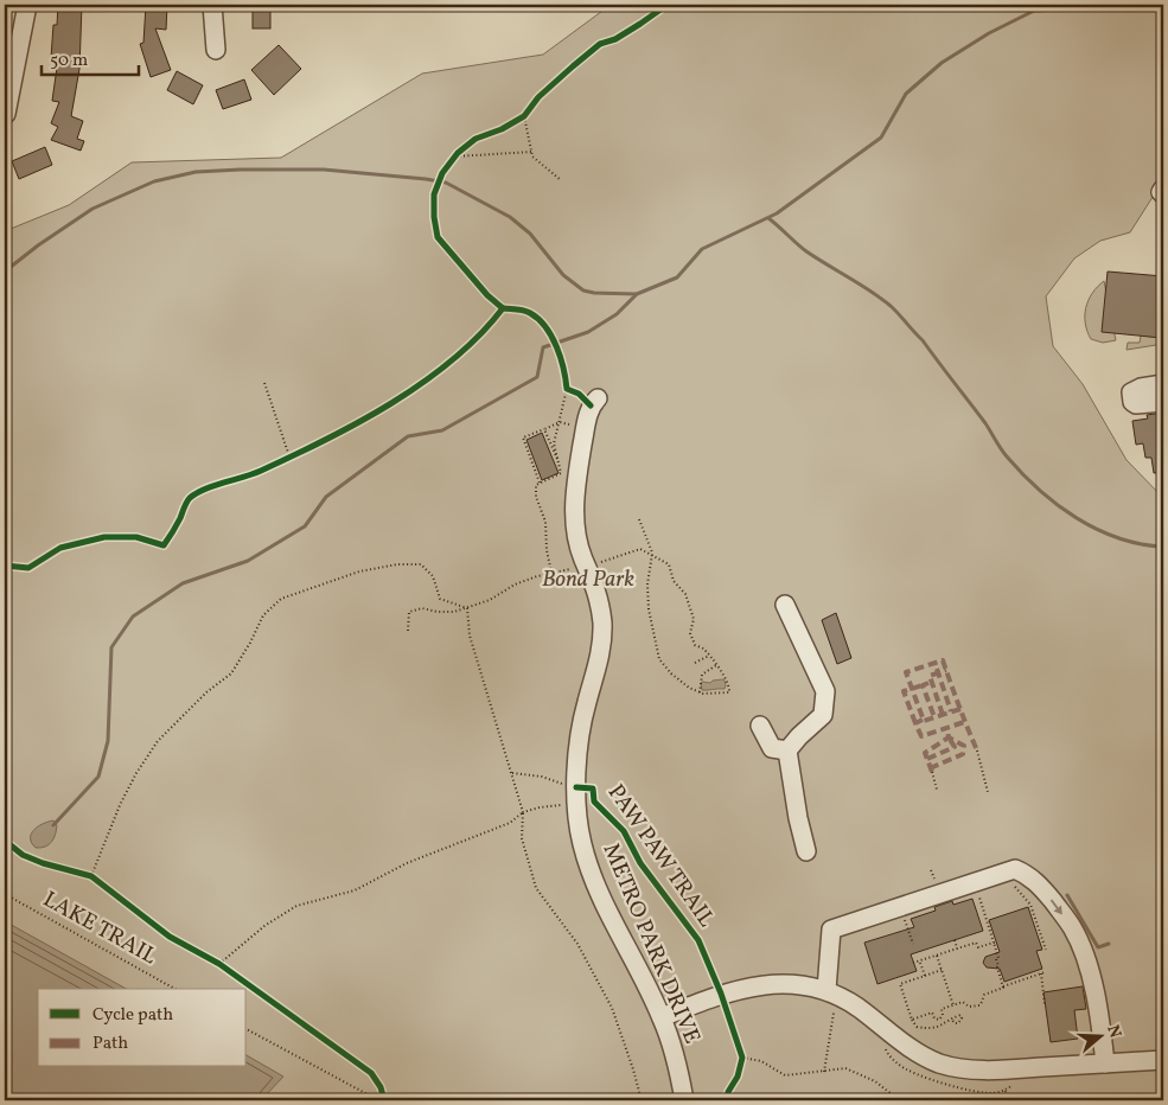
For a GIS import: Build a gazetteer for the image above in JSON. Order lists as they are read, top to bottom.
{
  "streets": {
    "street": ["METRO PARK DRIVE"],
    "path": ["LAKE TRAIL"],
    "cycle path": ["PAW PAW TRAIL"]
  },
  "parks": ["Bond Park"],
  "legend": ["Cycle path", "Path"],
  "scale_bar": "50 m",
  "north": "right"
}
